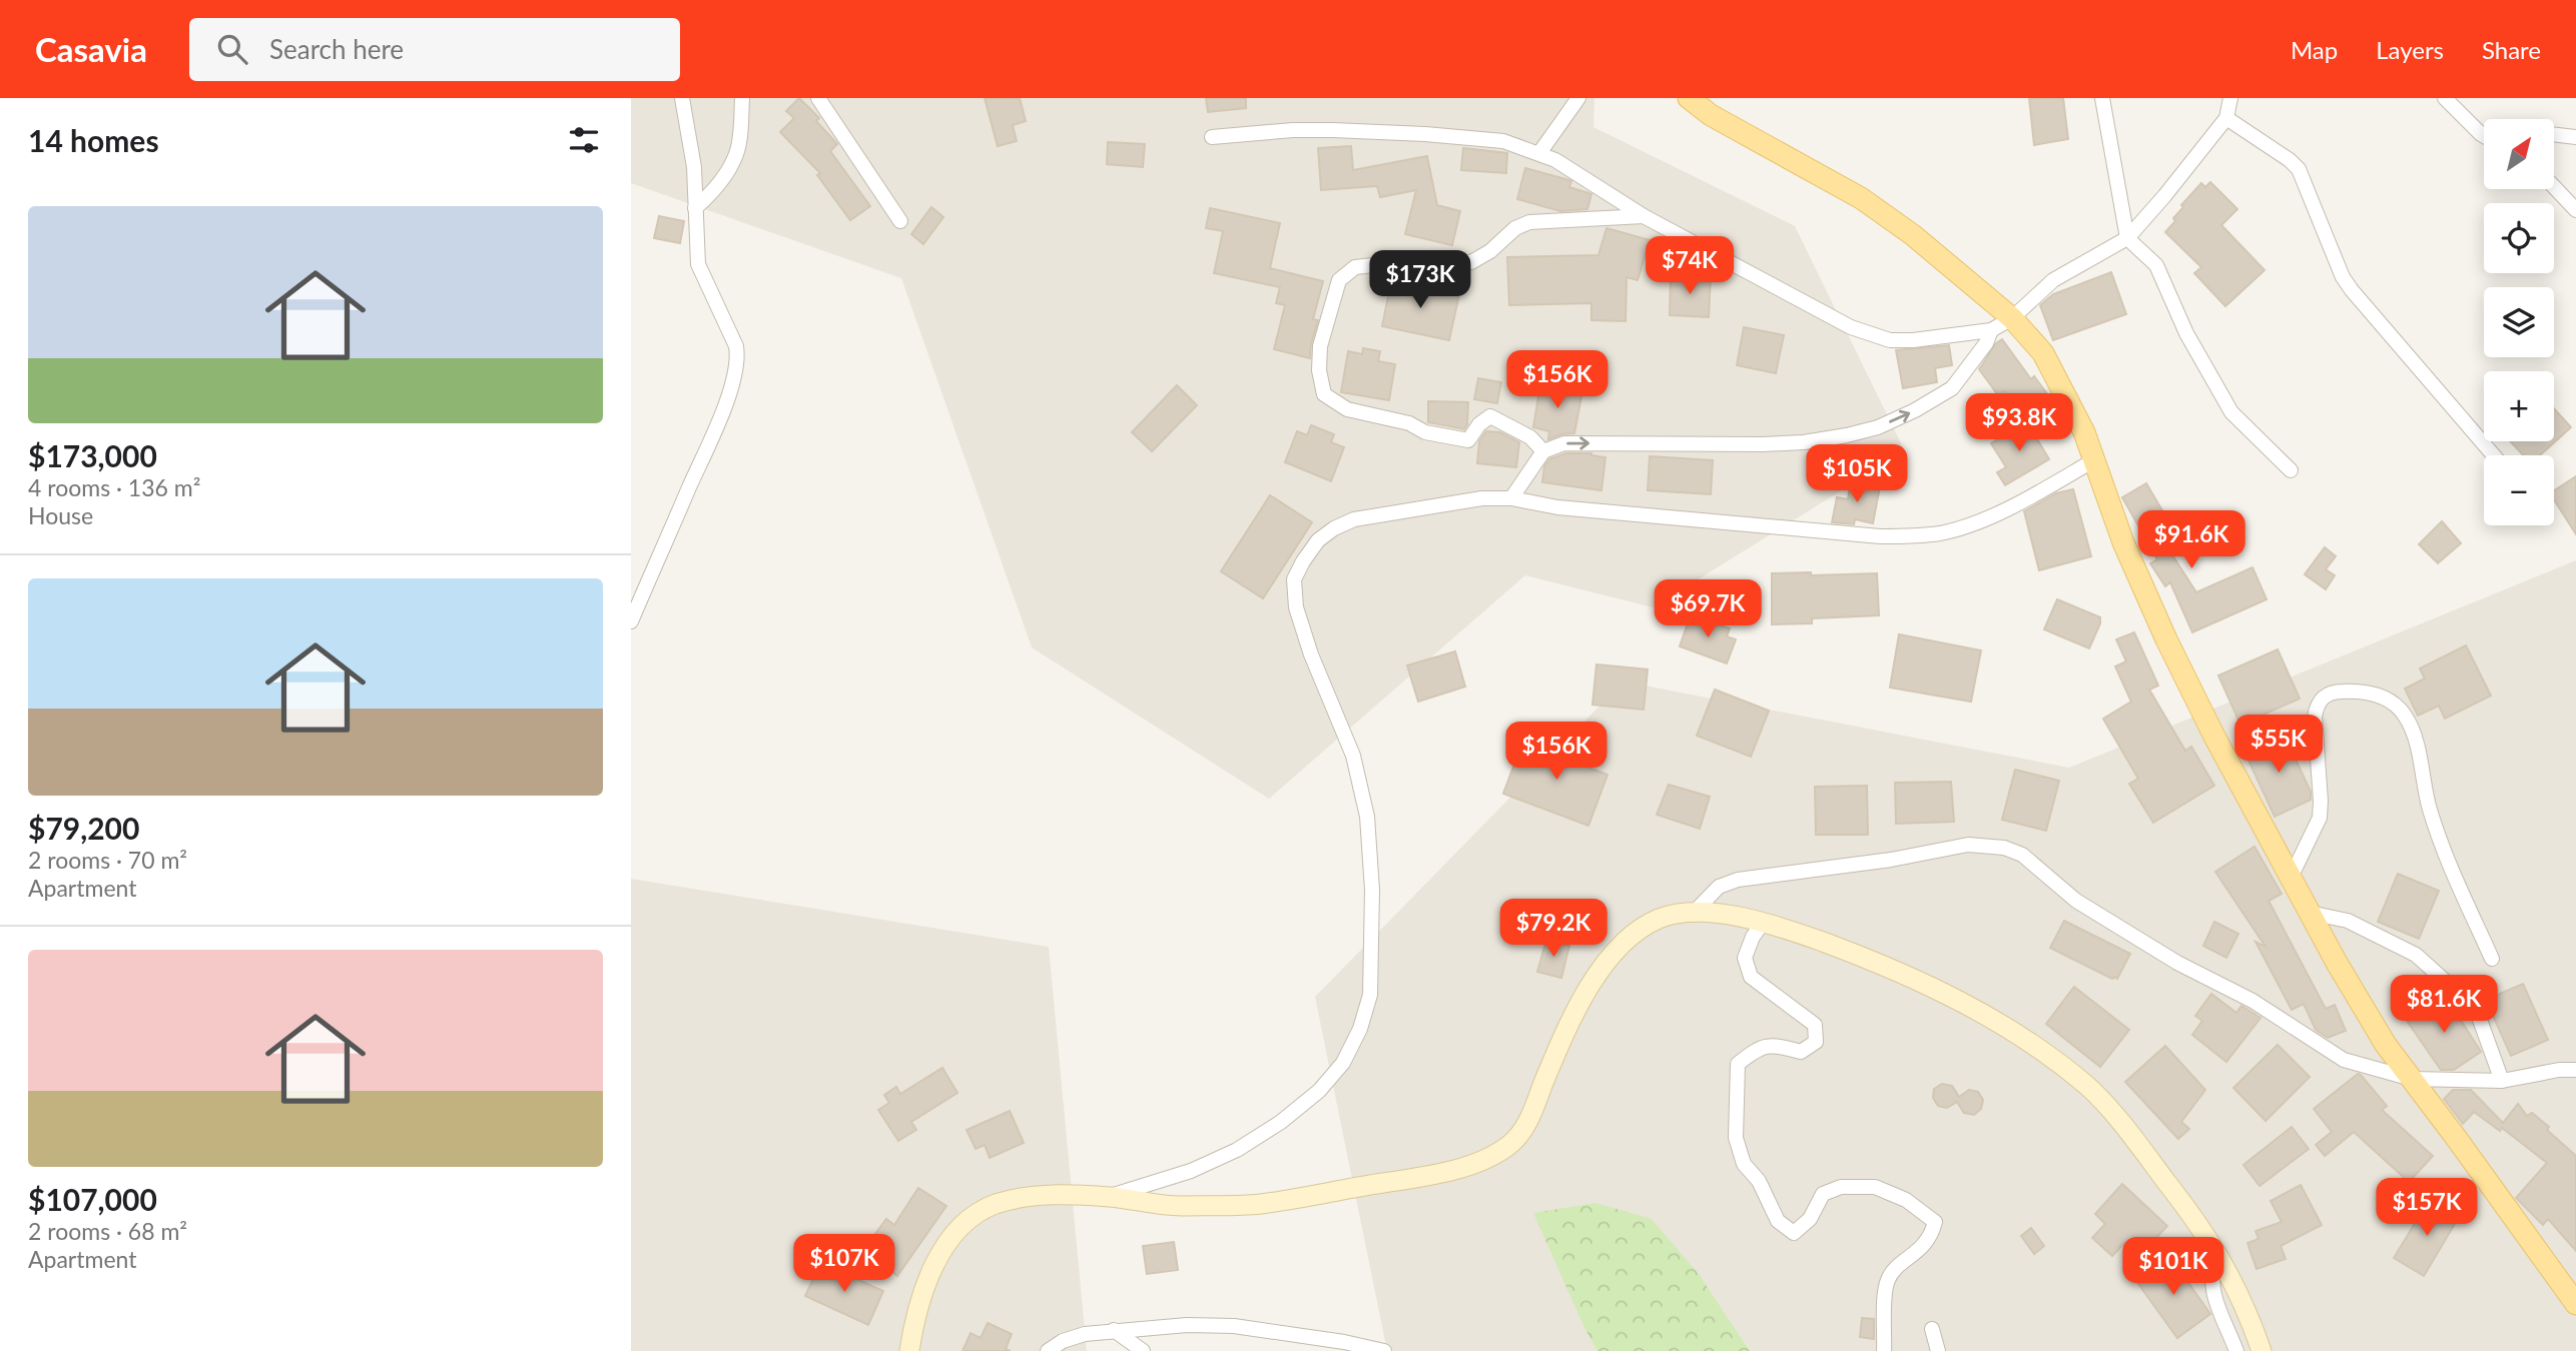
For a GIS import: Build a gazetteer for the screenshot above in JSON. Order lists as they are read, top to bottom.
{
  "north": "top right",
  "page": {
    "header": "Casavia",
    "search": "Search here",
    "nav": ["Map", "Layers", "Share"],
    "heading": "14 homes",
    "map_buttons": ["+", "−"],
    "list": [
      {
        "name": "$173,000",
        "note": "4 rooms · 136 m² · House"
      },
      {
        "name": "$79,200",
        "note": "2 rooms · 70 m² · Apartment"
      },
      {
        "name": "$107,000",
        "note": "2 rooms · 68 m² · Apartment"
      }
    ],
    "price": [
      "$74K",
      "$173K",
      "$156K",
      "$93.8K",
      "$105K",
      "$91.6K",
      "$69.7K",
      "$55K",
      "$156K",
      "$79.2K",
      "$81.6K",
      "$157K",
      "$107K",
      "$101K"
    ]
  }
}
